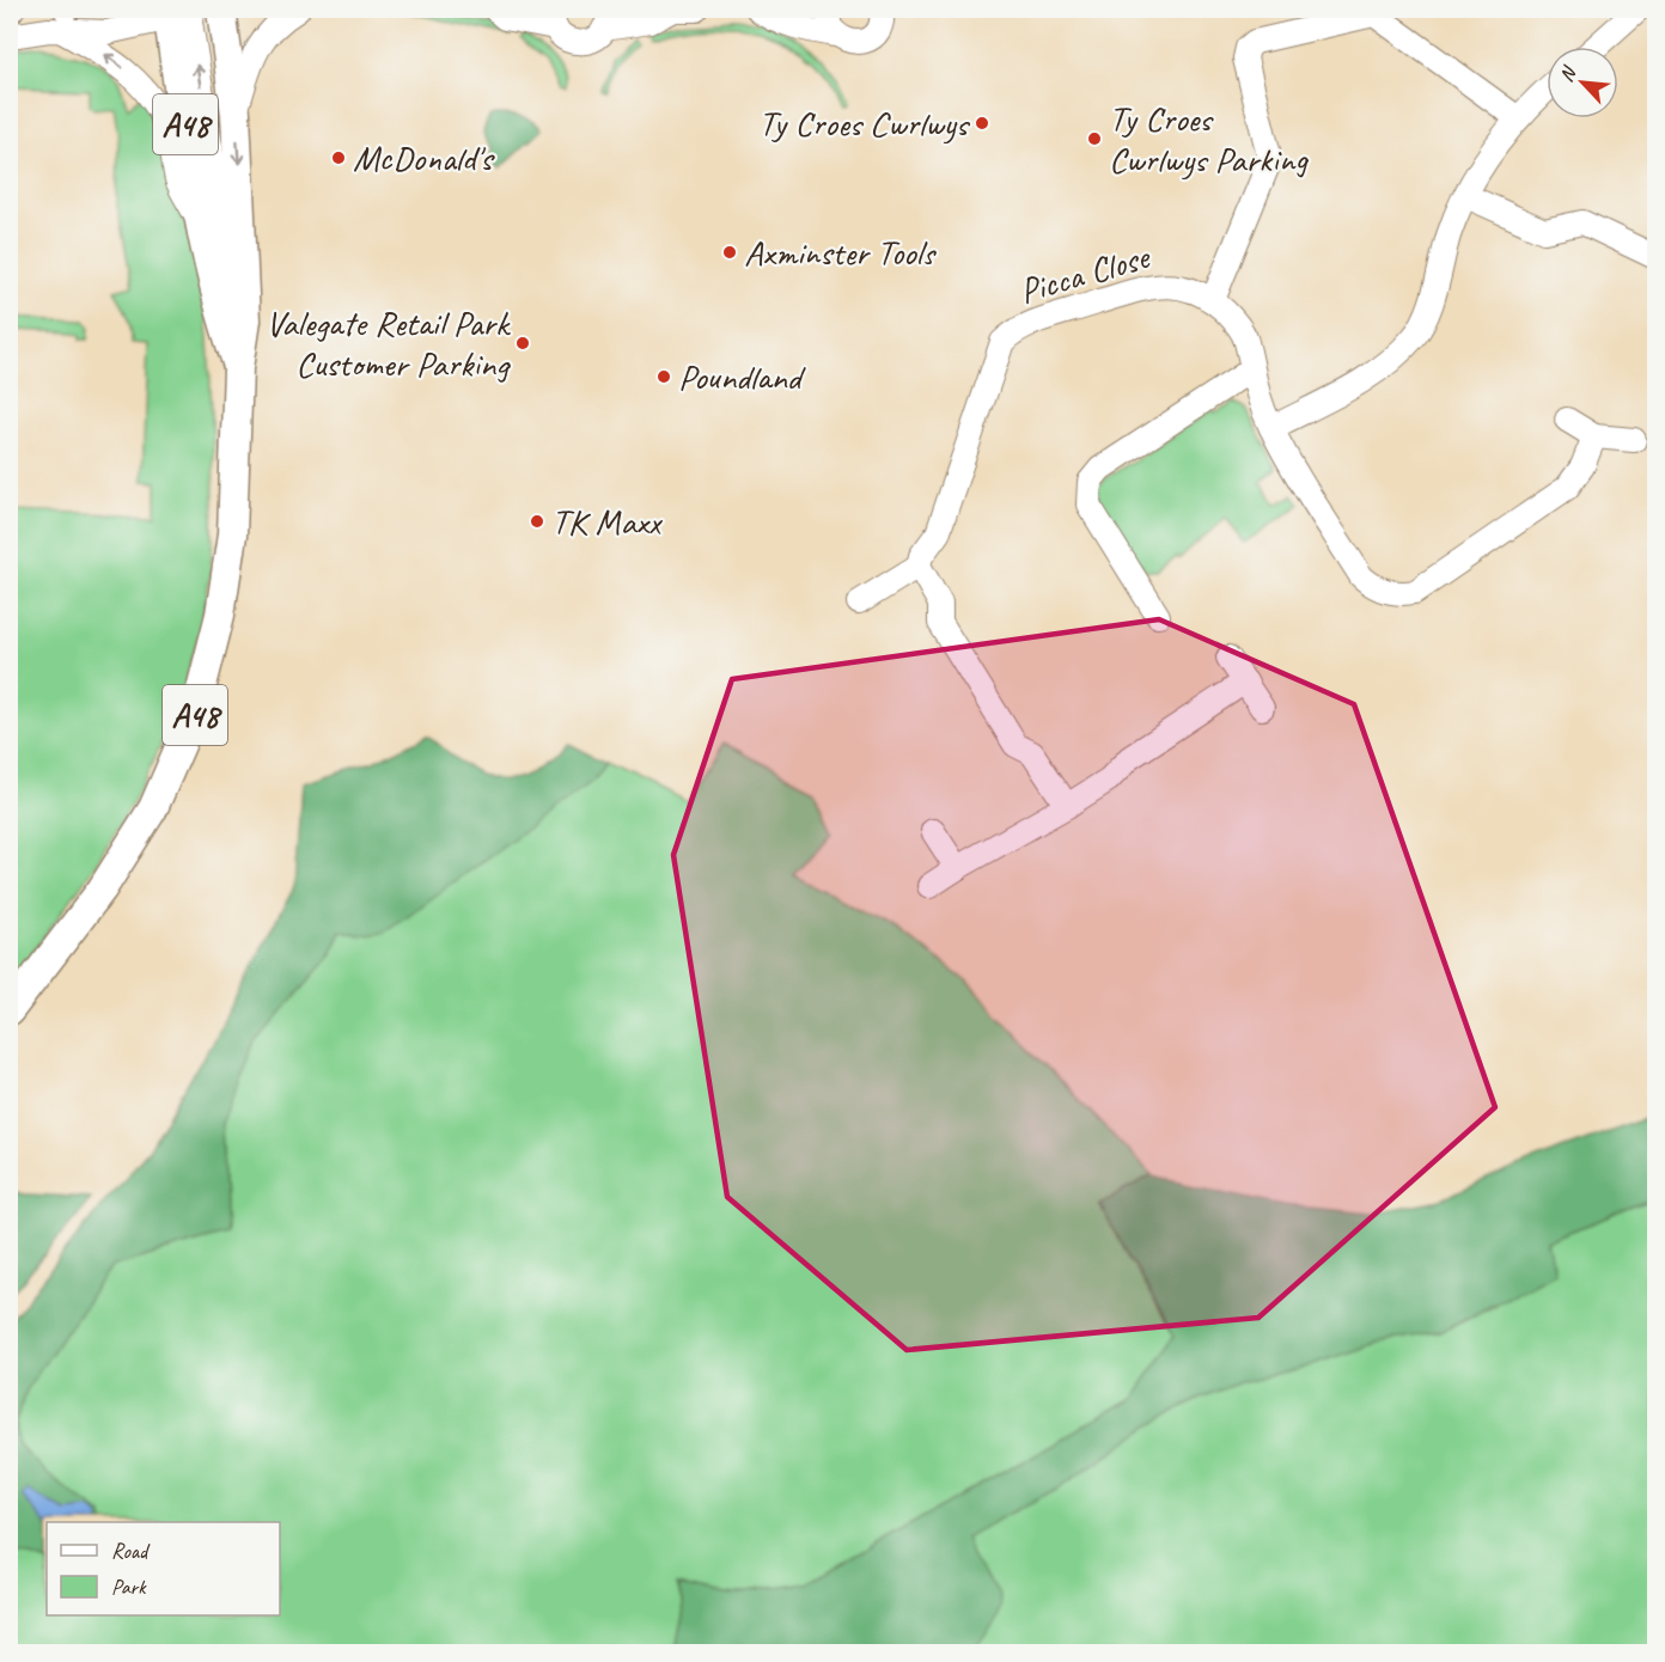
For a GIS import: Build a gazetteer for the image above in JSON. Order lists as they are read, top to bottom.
{
  "streets": {
    "main road": ["A48"],
    "street": ["Picca Close"]
  },
  "places": [
    "Ty Croes Cwrlwys",
    "Ty Croes Cwrlwys Parking",
    "McDonald's",
    "Axminster Tools",
    "Valegate Retail Park Customer Parking",
    "Poundland",
    "TK Maxx"
  ],
  "legend": ["Road", "Park"],
  "north": "top left"
}
